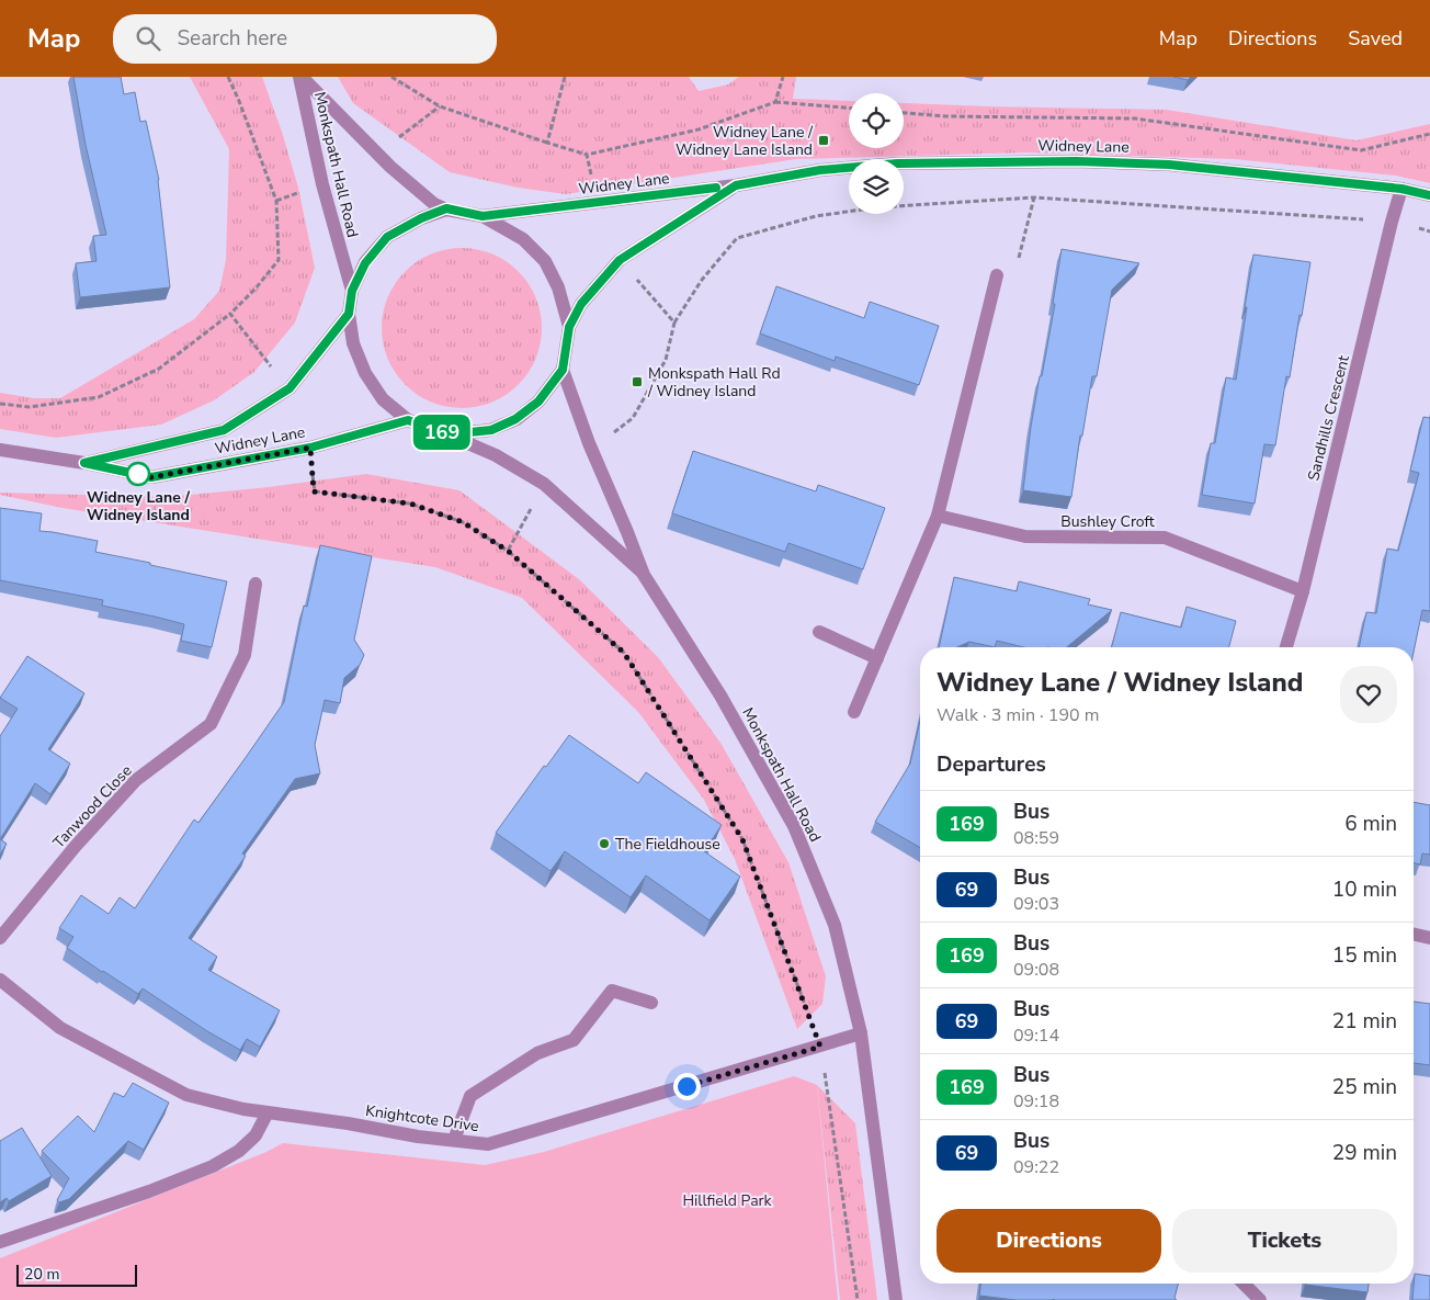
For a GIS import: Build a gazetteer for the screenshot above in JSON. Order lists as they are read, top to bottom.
{
  "streets": {
    "street": [
      "Widney Lane",
      "Monkspath Hall Road",
      "Sandhills Crescent",
      "Bushley Croft",
      "Tanwood Close",
      "Knightcote Drive"
    ]
  },
  "crossings": [
    ["Widney Lane", "Monkspath Hall Road"],
    ["Widney Lane", "Sandhills Crescent"],
    ["Monkspath Hall Road", "Knightcote Drive"],
    ["Sandhills Crescent", "Bushley Croft"]
  ],
  "parks": ["Hillfield Park"],
  "places": {
    "transit": ["Widney Lane / Widney Lane Island", "Monkspath Hall Rd / Widney Island"],
    "other": ["Widney Lane / Widney Island", "The Fieldhouse"]
  },
  "lines": ["bus line 169"],
  "scale_bar": "20 m",
  "page": {
    "header": "Map",
    "search": "Search here",
    "nav": ["Map", "Directions", "Saved"],
    "on_map": "169",
    "heading": [
      ["Widney Lane / Widney Island", "Walk · 3 min · 190 m"],
      "Departures"
    ],
    "list": [
      {
        "mark": "169",
        "name": "Bus",
        "note": "08:59",
        "value": "6 min"
      },
      {
        "mark": "69",
        "name": "Bus",
        "note": "09:03",
        "value": "10 min"
      },
      {
        "mark": "169",
        "name": "Bus",
        "note": "09:08",
        "value": "15 min"
      },
      {
        "mark": "69",
        "name": "Bus",
        "note": "09:14",
        "value": "21 min"
      },
      {
        "mark": "169",
        "name": "Bus",
        "note": "09:18",
        "value": "25 min"
      },
      {
        "mark": "69",
        "name": "Bus",
        "note": "09:22",
        "value": "29 min"
      }
    ],
    "buttons": ["Directions", "Tickets"],
    "scale": "20 m"
  }
}
